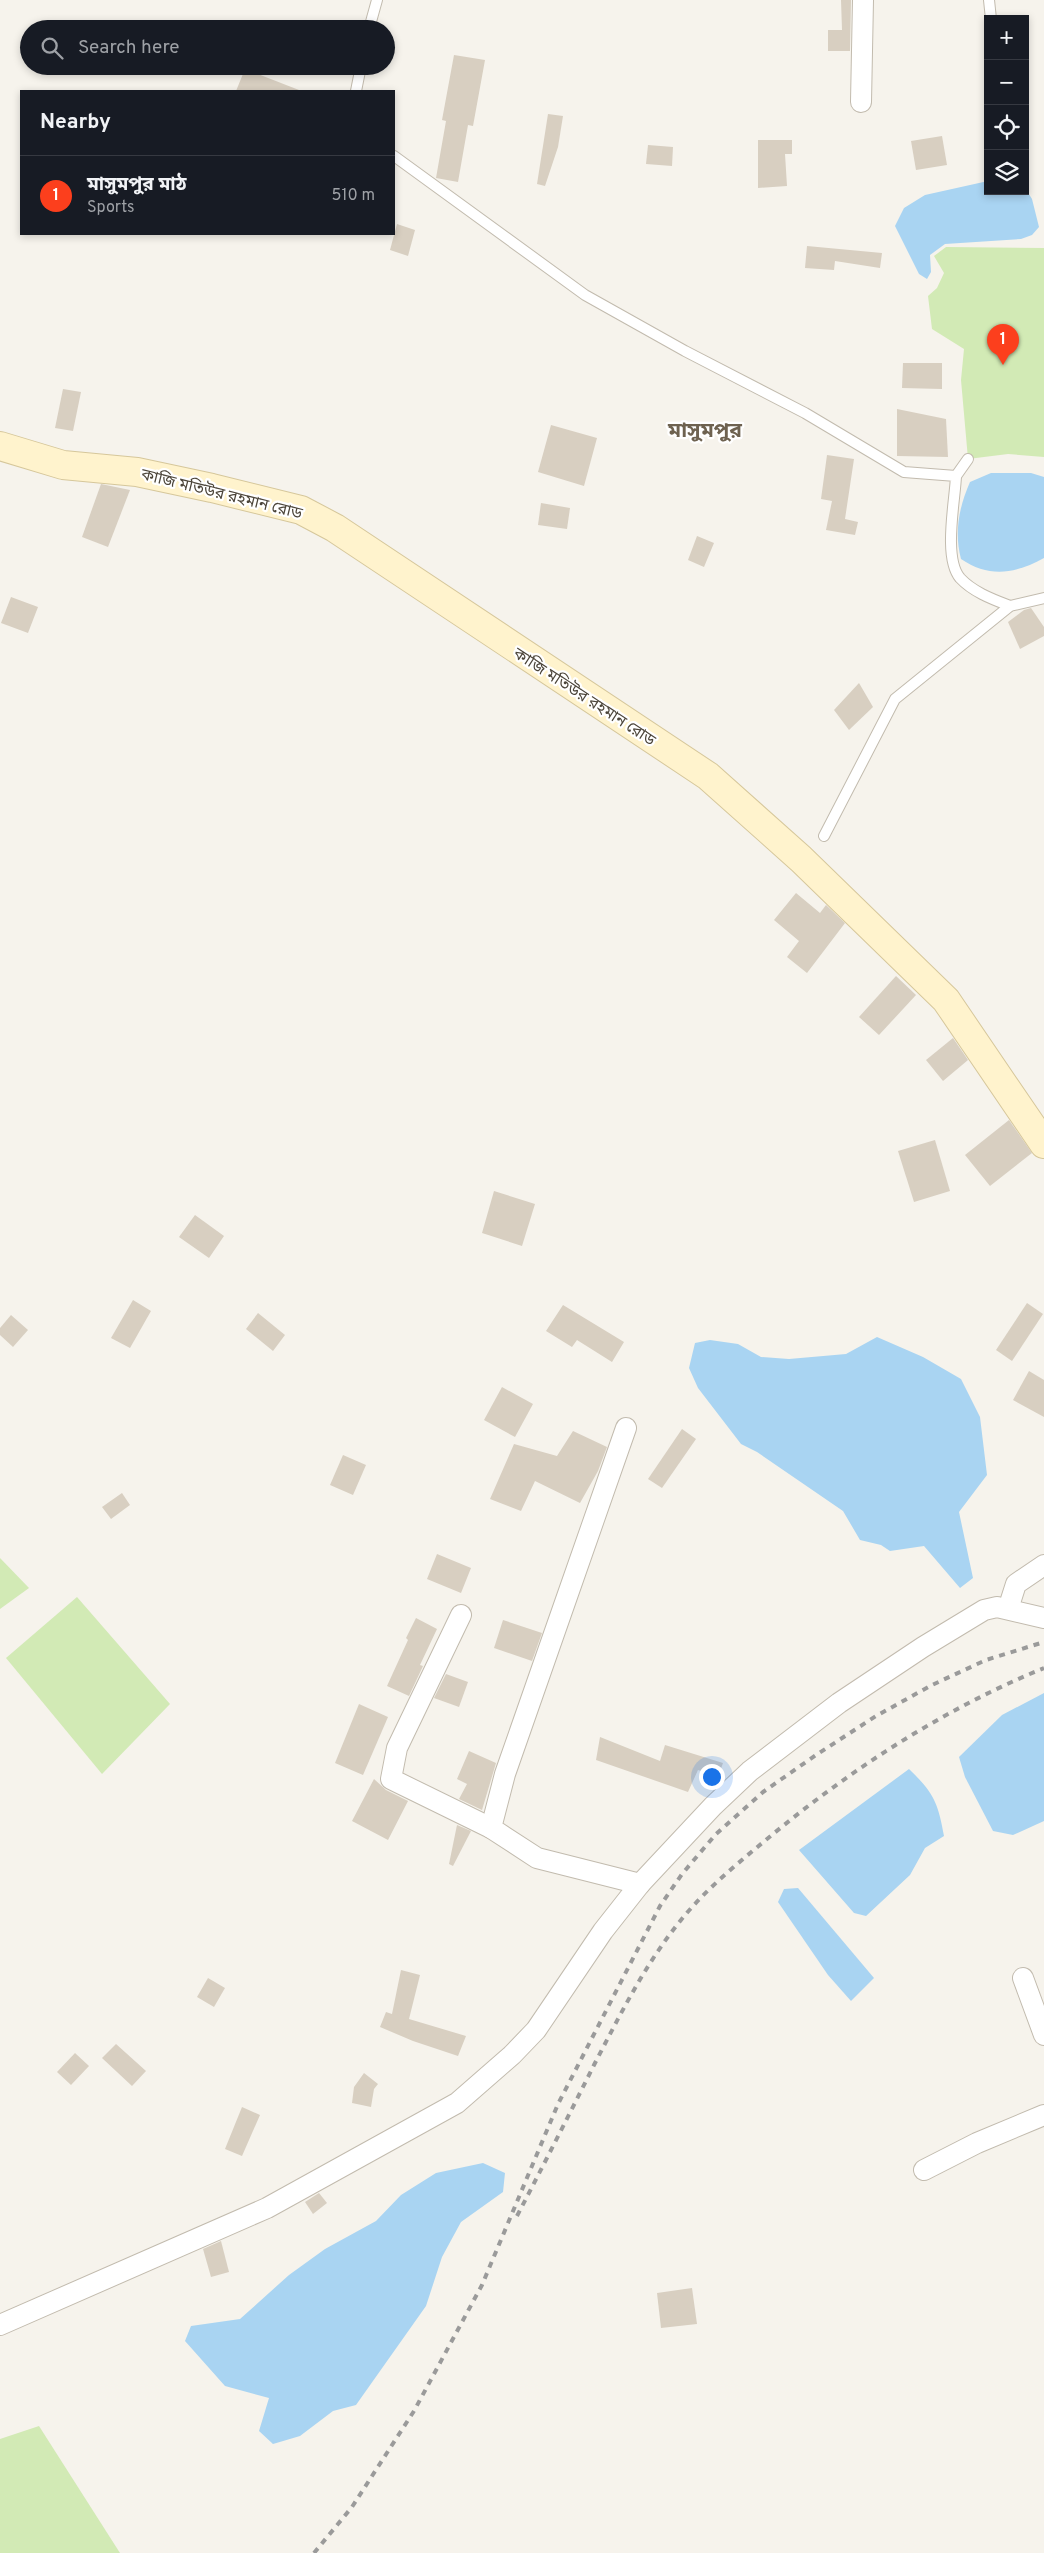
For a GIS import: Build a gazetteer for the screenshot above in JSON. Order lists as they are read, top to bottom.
{
  "streets": {
    "main road": ["কাজি মতিউর রহমান রোড"]
  },
  "districts": ["মাসুমপুর"],
  "page": {
    "map_buttons": ["+", "−"],
    "search": "Search here",
    "heading": "Nearby",
    "list": [
      {
        "mark": "1",
        "name": "মাসুমপুর মাঠ",
        "note": "Sports",
        "value": "510 m"
      }
    ],
    "pins": "1"
  }
}
